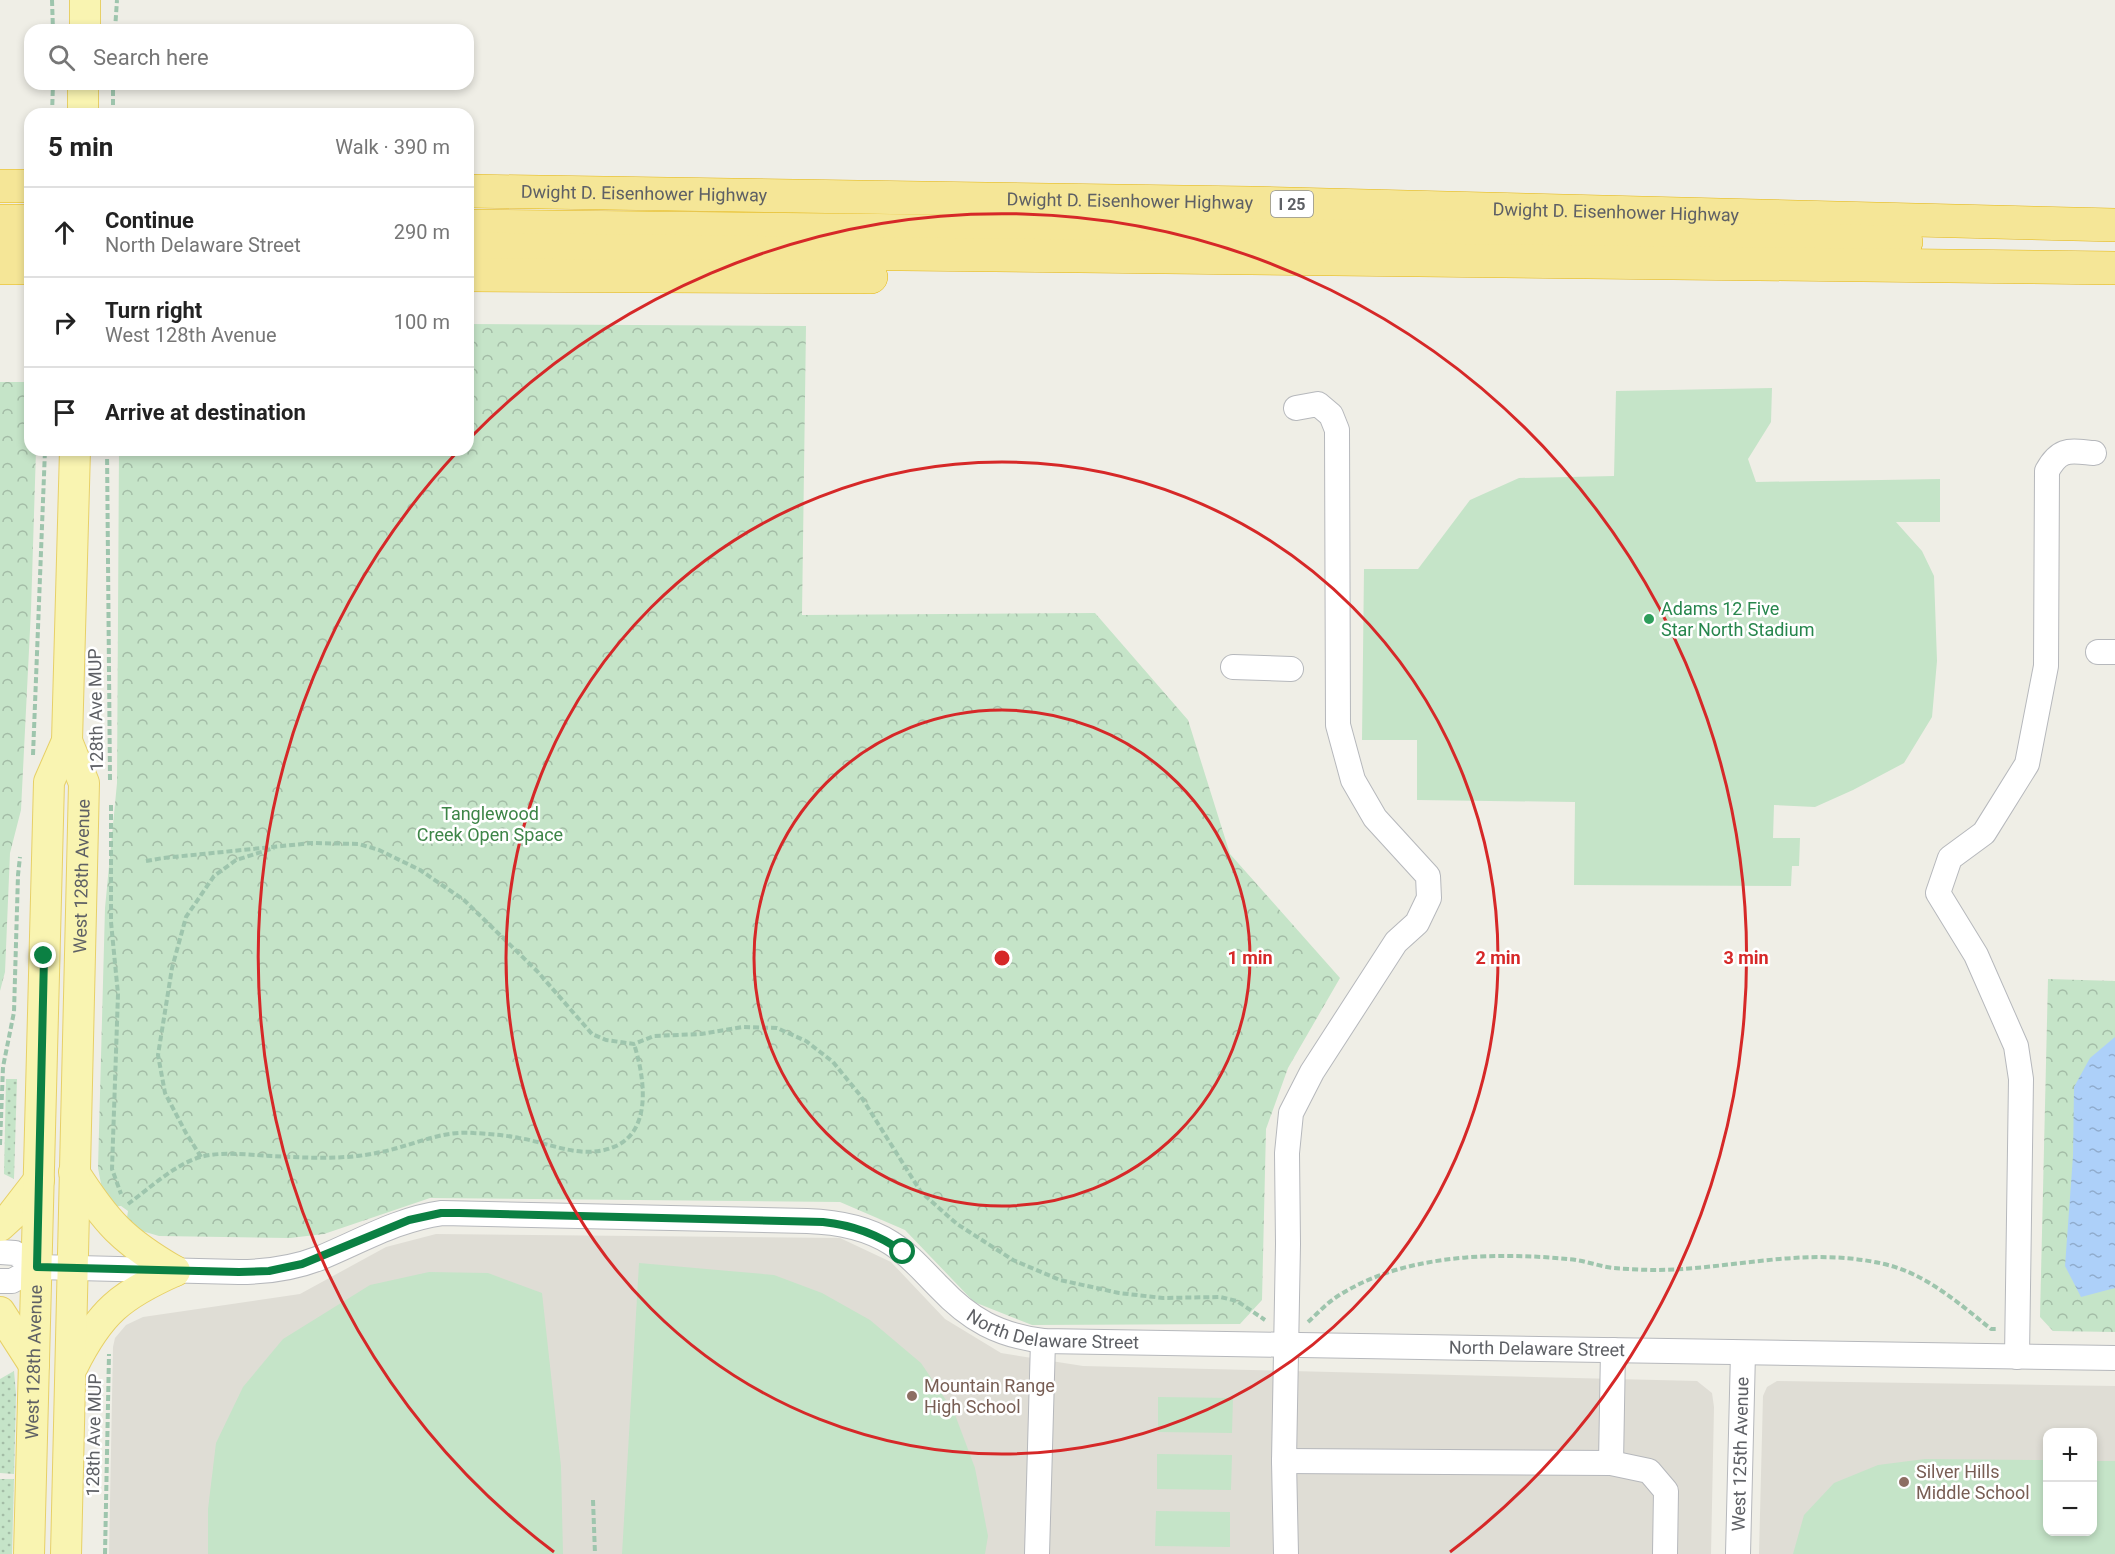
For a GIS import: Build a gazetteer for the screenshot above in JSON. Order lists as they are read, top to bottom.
{
  "streets": {
    "highway": ["Dwight D. Eisenhower Highway", "I 25"],
    "main road": ["West 128th Avenue"],
    "street": ["North Delaware Street", "West 125th Avenue"],
    "path": ["128th Ave MUP"]
  },
  "crossings": [
    ["West 128th Avenue", "North Delaware Street"],
    ["North Delaware Street", "West 125th Avenue"]
  ],
  "parks": ["Tanglewood Creek Open Space"],
  "places": ["Adams 12 Five Star North Stadium", "Mountain Range High School", "Silver Hills Middle School"],
  "page": {
    "search": "Search here",
    "heading": ["5 min", "Walk · 390 m"],
    "list": [
      ["Continue", "North Delaware Street", "290 m"],
      ["Turn right", "West 128th Avenue", "100 m"],
      "Arrive at destination"
    ],
    "map_buttons": ["+", "−"]
  },
  "rings": ["1 min", "2 min", "3 min"]
}
